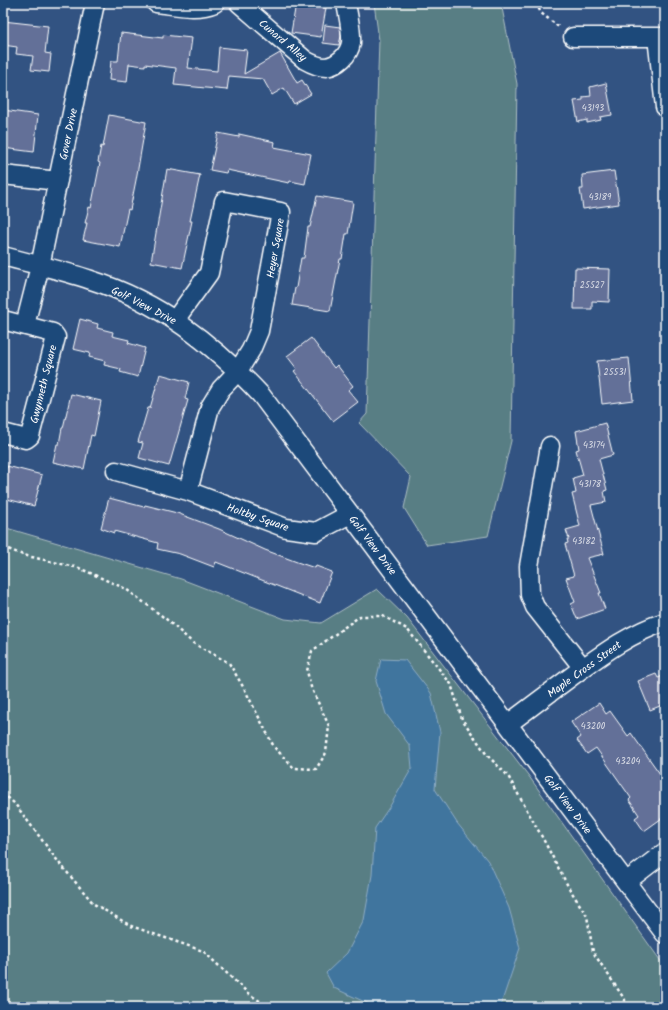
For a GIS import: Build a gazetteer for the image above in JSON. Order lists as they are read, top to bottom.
{
  "streets": {
    "street": [
      "Cunard Alley",
      "Gover Drive",
      "Heyer Square",
      "Golf View Drive",
      "Gwynneth Square",
      "Holtby Square",
      "Maple Cross Street"
    ]
  },
  "crossings": [
    ["Gover Drive", "Golf View Drive"],
    ["Heyer Square", "Golf View Drive"],
    ["Golf View Drive", "Holtby Square"],
    ["Golf View Drive", "Maple Cross Street"]
  ],
  "house_numbers": [
    "43193",
    "43189",
    "25527",
    "25531",
    "43174",
    "43178",
    "43182",
    "43200",
    "43204"
  ]
}
